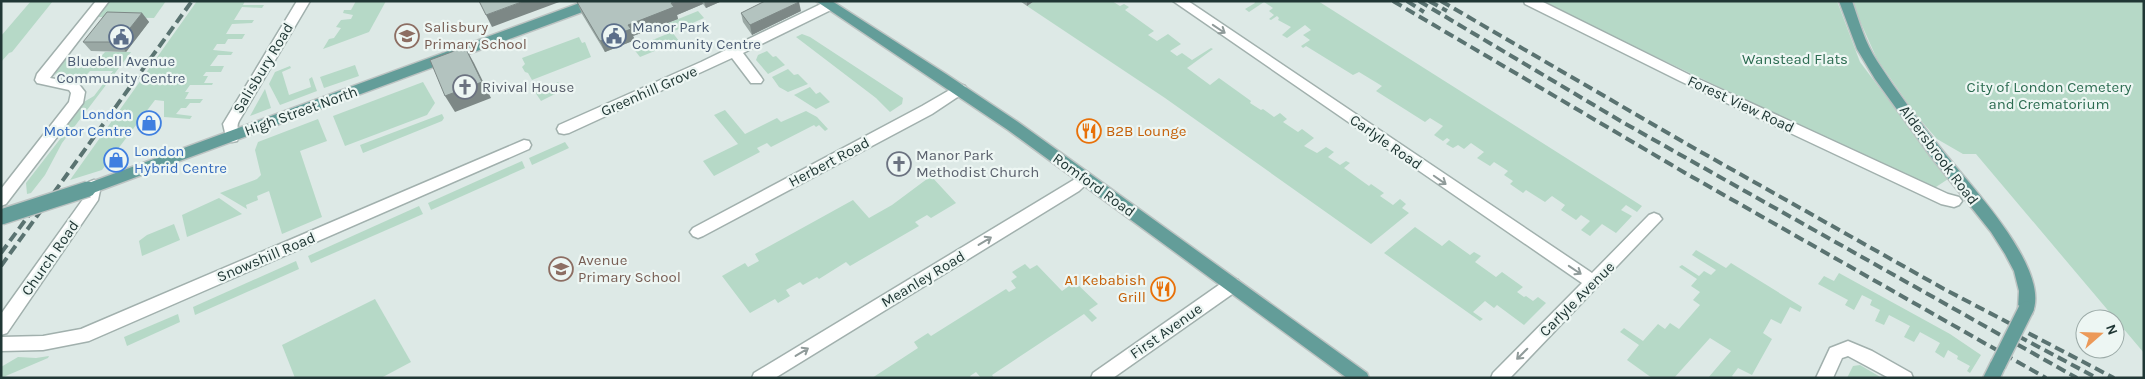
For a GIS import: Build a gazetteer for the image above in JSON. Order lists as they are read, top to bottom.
{
  "streets": {
    "main road": ["High Street North", "Aldersbrook Road", "Romford Road"],
    "street": [
      "Salisbury Road",
      "Greenhill Grove",
      "Forest View Road",
      "Carlyle Road",
      "Herbert Road",
      "Snowshill Road",
      "Church Road",
      "Meanley Road",
      "Carlyle Avenue",
      "First Avenue"
    ]
  },
  "crossings": [
    ["Salisbury Road", "High Street North"],
    ["Greenhill Grove", "Romford Road"],
    ["High Street North", "Church Road"],
    ["Carlyle Road", "Carlyle Avenue"],
    ["Herbert Road", "Romford Road"],
    ["Romford Road", "Meanley Road"],
    ["Romford Road", "First Avenue"]
  ],
  "one_way": ["Carlyle Road", "Meanley Road", "Carlyle Avenue"],
  "parks": ["Wanstead Flats", "City of London Cemetery and Crematorium"],
  "places": {
    "school or university": ["Salisbury Primary School", "Avenue Primary School"],
    "public building": ["Manor Park Community Centre", "Bluebell Avenue Community Centre"],
    "church": ["Rivival House", "Manor Park Methodist Church"],
    "shop": ["London Motor Centre", "London Hybrid Centre"],
    "restaurant": ["B2B Lounge", "A1 Kebabish Grill"]
  },
  "north": "right"
}
